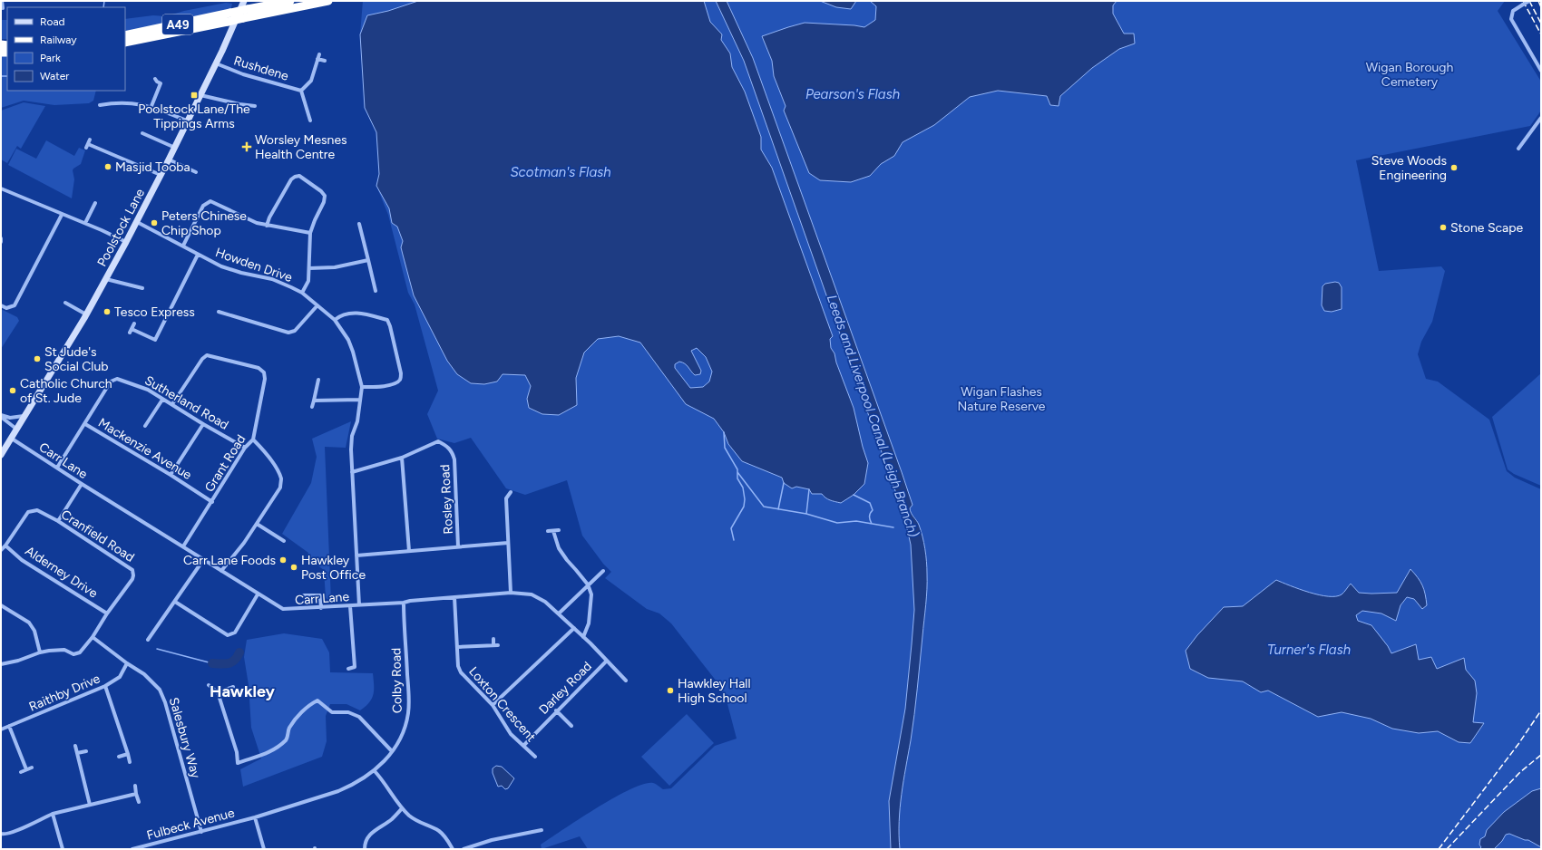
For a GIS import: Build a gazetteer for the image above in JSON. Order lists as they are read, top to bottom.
{
  "streets": {
    "highway": ["A49"],
    "main road": ["Poolstock Lane"],
    "street": [
      "Rushdene",
      "Howden Drive",
      "Sutherland Road",
      "Mackenzie Avenue",
      "Carr Lane",
      "Grant Road",
      "Rosley Road",
      "Cranfield Road",
      "Alderney Drive",
      "Colby Road",
      "Darley Road",
      "Raithby Drive",
      "Loxton Crescent",
      "Salesbury Way",
      "Fulbeck Avenue"
    ]
  },
  "crossings": [
    ["Rushdene", "Poolstock Lane"],
    ["Poolstock Lane", "Howden Drive"],
    ["Poolstock Lane", "Carr Lane"],
    ["Howden Drive", "Carr Lane"],
    ["Howden Drive", "Rosley Road"],
    ["Sutherland Road", "Mackenzie Avenue"],
    ["Sutherland Road", "Carr Lane"],
    ["Sutherland Road", "Grant Road"],
    ["Mackenzie Avenue", "Grant Road"],
    ["Carr Lane", "Grant Road"],
    ["Carr Lane", "Colby Road"],
    ["Carr Lane", "Darley Road"],
    ["Carr Lane", "Loxton Crescent"],
    ["Cranfield Road", "Alderney Drive"],
    ["Cranfield Road", "Salesbury Way"],
    ["Colby Road", "Fulbeck Avenue"],
    ["Darley Road", "Loxton Crescent"],
    ["Raithby Drive", "Salesbury Way"],
    ["Salesbury Way", "Fulbeck Avenue"]
  ],
  "districts": ["Hawkley"],
  "water": [
    "Pearson's Flash",
    "Scotman's Flash",
    "Leeds and Liverpool Canal (Leigh Branch)",
    "Turner's Flash"
  ],
  "parks": ["Wigan Borough Cemetery", "Wigan Flashes Nature Reserve"],
  "places": {
    "transit": ["Poolstock Lane/The Tippings Arms"],
    "health": ["Worsley Mesnes Health Centre"],
    "other": [
      "Masjid Tooba",
      "Steve Woods Engineering",
      "Peters Chinese Chip Shop",
      "Stone Scape",
      "Tesco Express",
      "St Jude's Social Club",
      "Catholic Church of St. Jude",
      "Carr Lane Foods",
      "Hawkley Post Office",
      "Hawkley Hall High School"
    ]
  },
  "legend": [
    "Road",
    "Railway",
    "Park",
    "Water"
  ]
}
